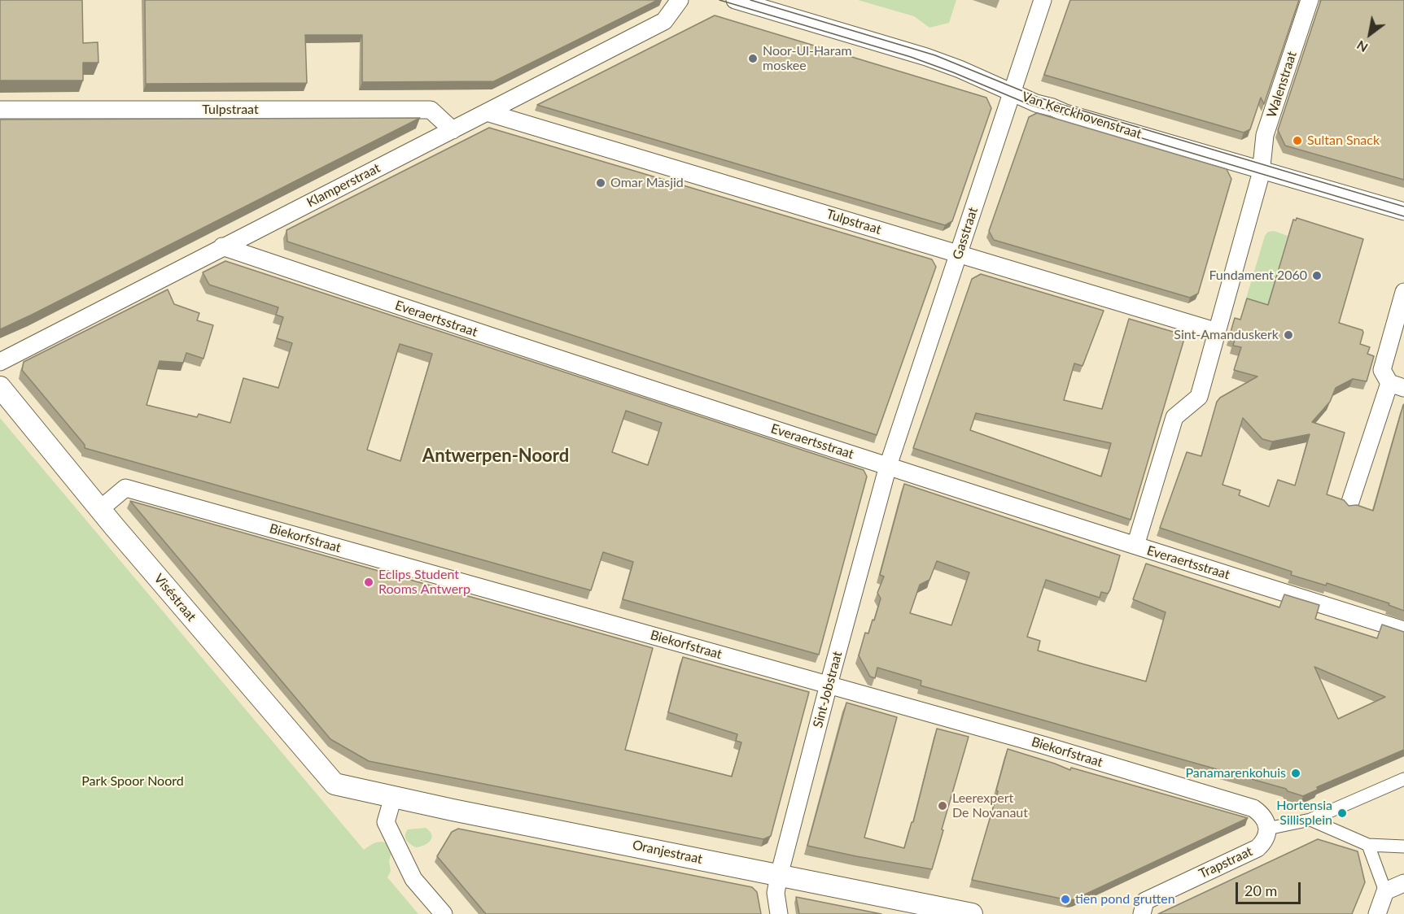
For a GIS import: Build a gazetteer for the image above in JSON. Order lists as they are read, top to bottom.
{
  "streets": {
    "street": [
      "Walenstraat",
      "Tulpstraat",
      "Van Kerckhovenstraat",
      "Klamperstraat",
      "Gasstraat",
      "Everaertsstraat",
      "Biekorfstraat",
      "Viséstraat",
      "Sint-Jobstraat",
      "Oranjestraat",
      "Trapstraat"
    ]
  },
  "crossings": [
    ["Walenstraat", "Tulpstraat"],
    ["Walenstraat", "Van Kerckhovenstraat"],
    ["Walenstraat", "Everaertsstraat"],
    ["Tulpstraat", "Klamperstraat"],
    ["Tulpstraat", "Gasstraat"],
    ["Van Kerckhovenstraat", "Gasstraat"],
    ["Klamperstraat", "Everaertsstraat"],
    ["Gasstraat", "Everaertsstraat"],
    ["Gasstraat", "Sint-Jobstraat"],
    ["Everaertsstraat", "Sint-Jobstraat"],
    ["Biekorfstraat", "Viséstraat"],
    ["Biekorfstraat", "Sint-Jobstraat"],
    ["Biekorfstraat", "Trapstraat"],
    ["Viséstraat", "Oranjestraat"],
    ["Sint-Jobstraat", "Oranjestraat"]
  ],
  "districts": ["Antwerpen-Noord"],
  "parks": ["Park Spoor Noord"],
  "places": [
    "Noor-Ul-Haram moskee",
    "Sultan Snack",
    "Omar Masjid",
    "Fundament 2060",
    "Sint-Amanduskerk",
    "Eclips Student Rooms Antwerp",
    "Panamarenkohuis",
    "Leerexpert De Novanaut",
    "Hortensia Sillisplein",
    "tien pond grutten"
  ],
  "scale_bar": "20 m",
  "north": "bottom left"
}
